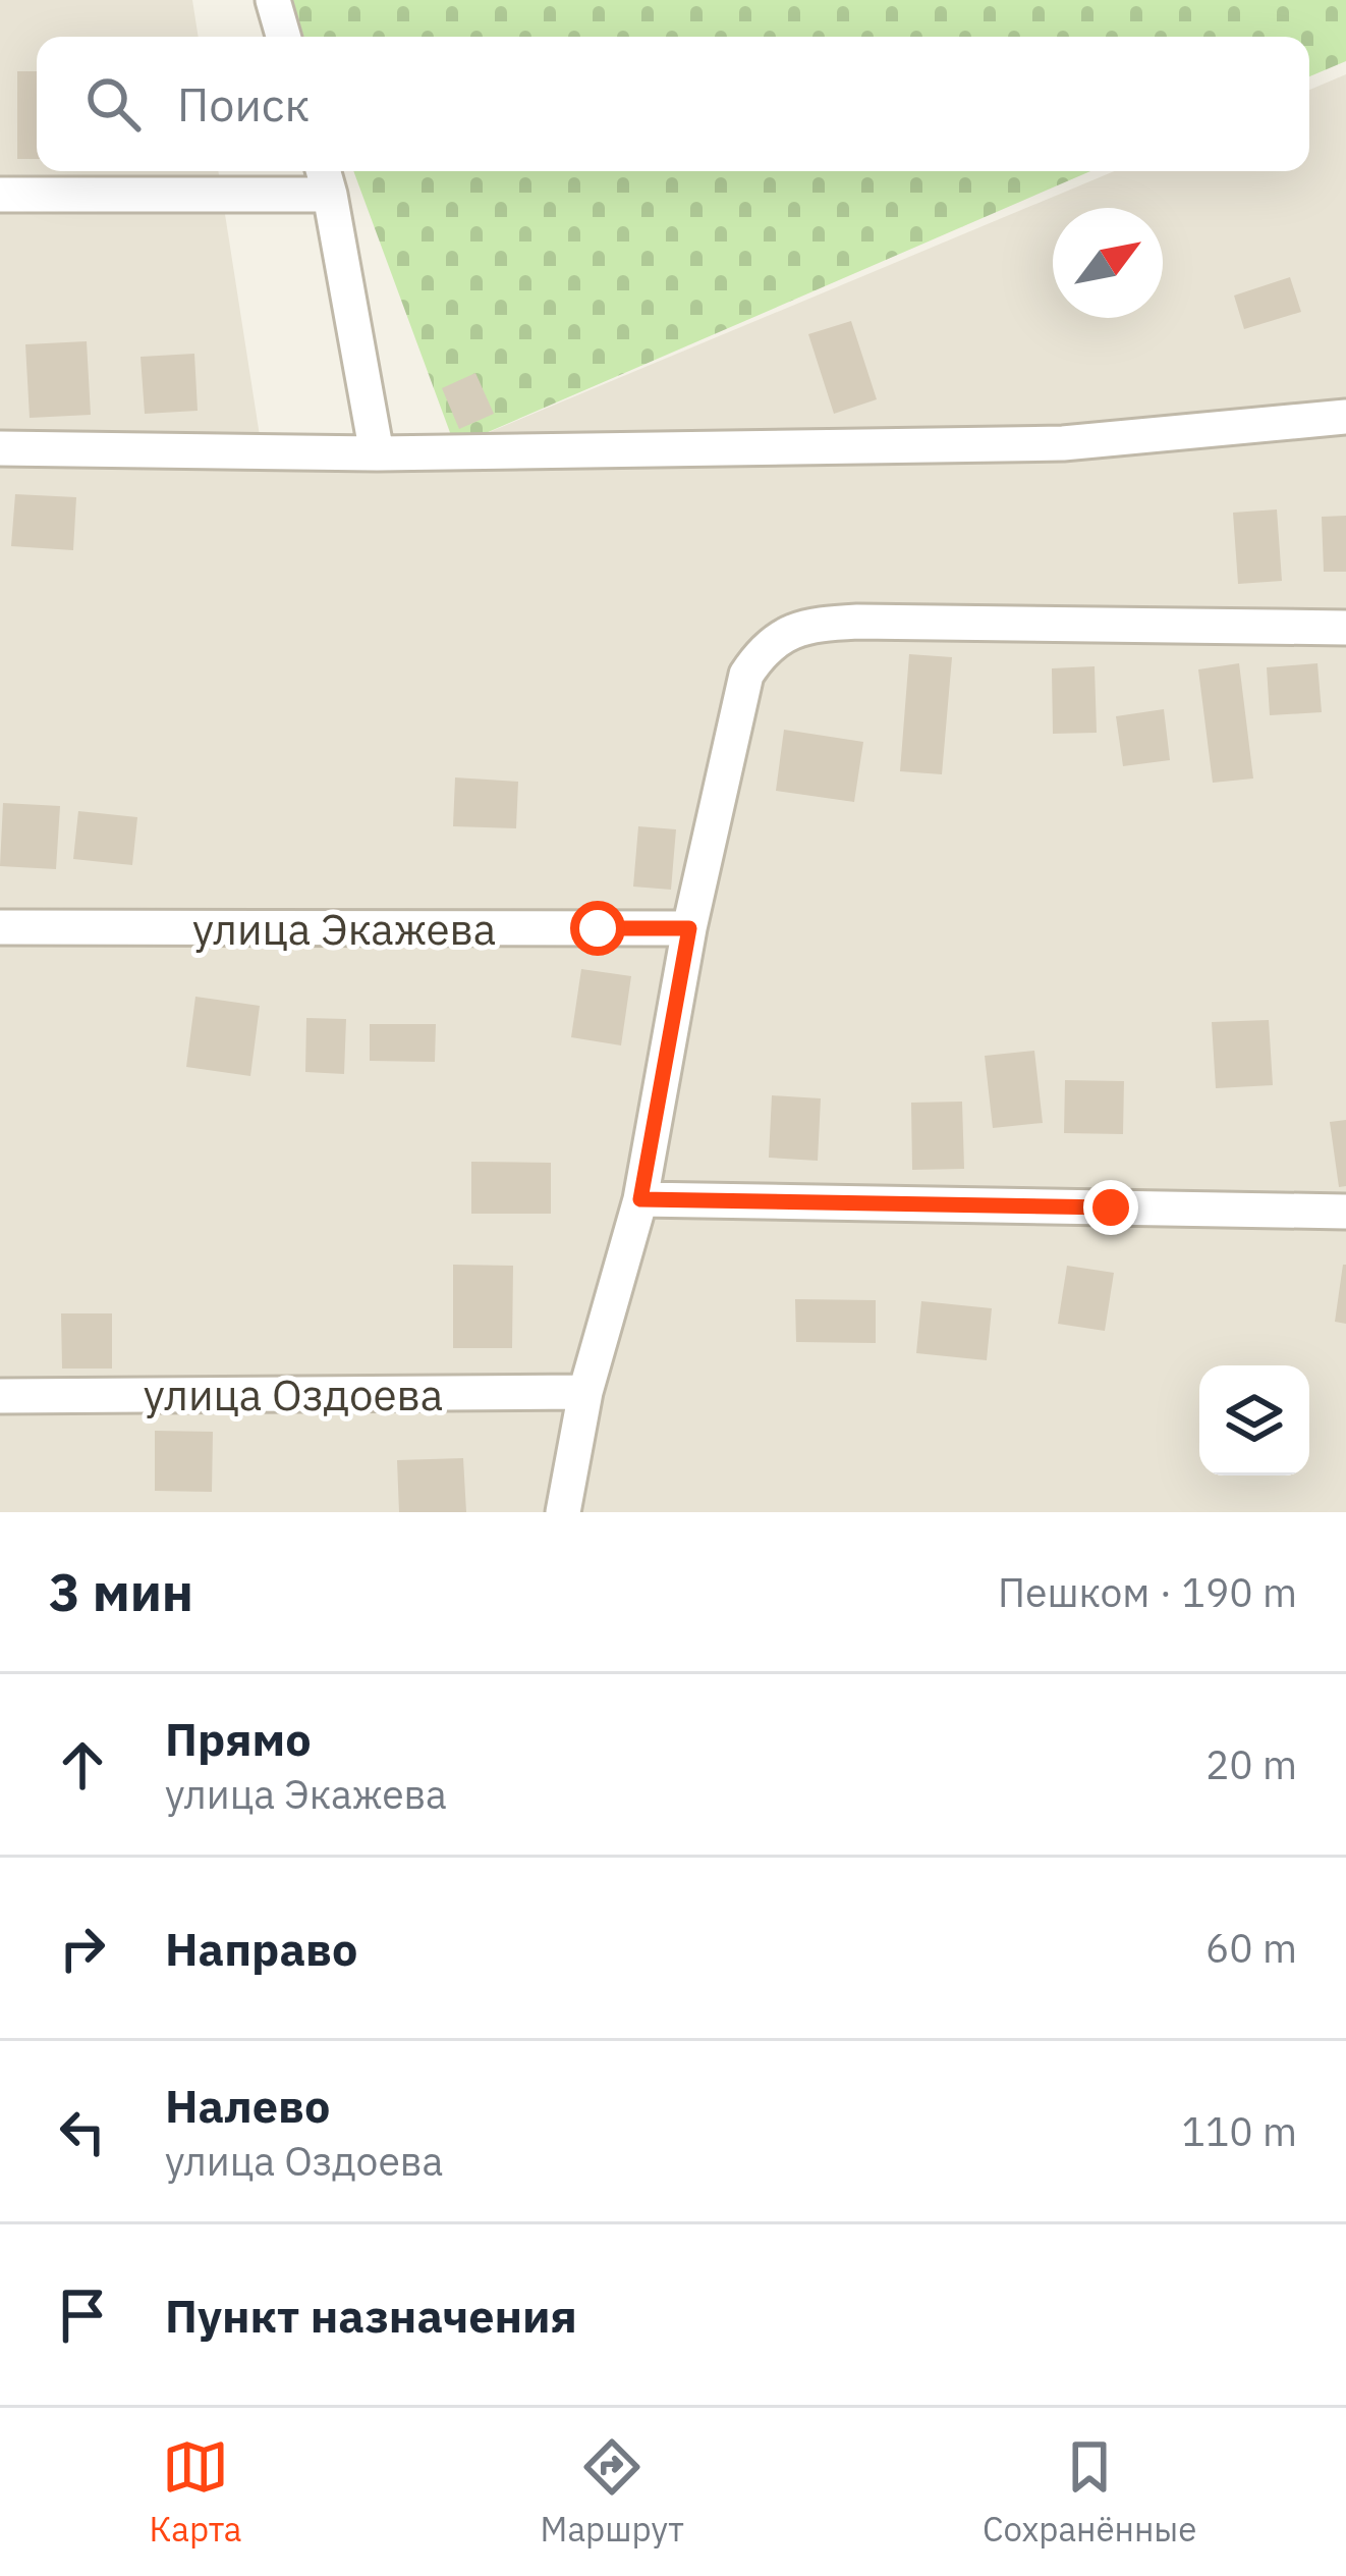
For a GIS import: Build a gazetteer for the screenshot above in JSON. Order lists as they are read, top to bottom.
{
  "streets": {
    "street": ["улица Экажева", "улица Оздоева"]
  },
  "north": "top right",
  "page": {
    "search": "Поиск",
    "heading": ["3 мин", "Пешком · 190 m"],
    "list": [
      ["Прямо", "улица Экажева", "20 m"],
      ["Направо", "60 m"],
      ["Налево", "улица Оздоева", "110 m"],
      "Пункт назначения"
    ],
    "nav": ["Карта", "Маршрут", "Сохранённые"]
  }
}
